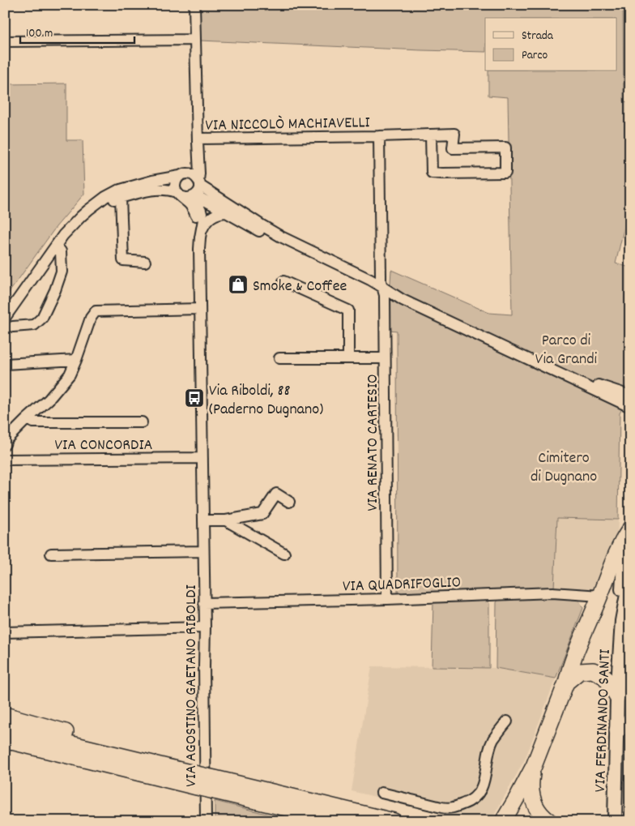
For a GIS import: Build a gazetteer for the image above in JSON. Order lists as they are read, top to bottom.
{
  "streets": {
    "main road": ["VIA FERDINANDO SANTI"],
    "street": [
      "VIA NICCOLÒ MACHIAVELLI",
      "VIA RENATO CARTESIO",
      "VIA CONCORDIA",
      "VIA QUADRIFOGLIO",
      "VIA AGOSTINO GAETANO RIBOLDI"
    ]
  },
  "crossings": [
    ["VIA NICCOLÒ MACHIAVELLI", "VIA RENATO CARTESIO"],
    ["VIA NICCOLÒ MACHIAVELLI", "VIA AGOSTINO GAETANO RIBOLDI"],
    ["VIA RENATO CARTESIO", "VIA QUADRIFOGLIO"],
    ["VIA CONCORDIA", "VIA AGOSTINO GAETANO RIBOLDI"],
    ["VIA QUADRIFOGLIO", "VIA AGOSTINO GAETANO RIBOLDI"]
  ],
  "parks": ["Parco di Via Grandi", "Cimitero di Dugnano"],
  "places": {
    "shop": ["Smoke & Coffee"],
    "bus stop": ["Via Riboldi, 88 (Paderno Dugnano)"]
  },
  "legend": ["Strada", "Parco"],
  "scale_bar": "100 m"
}
